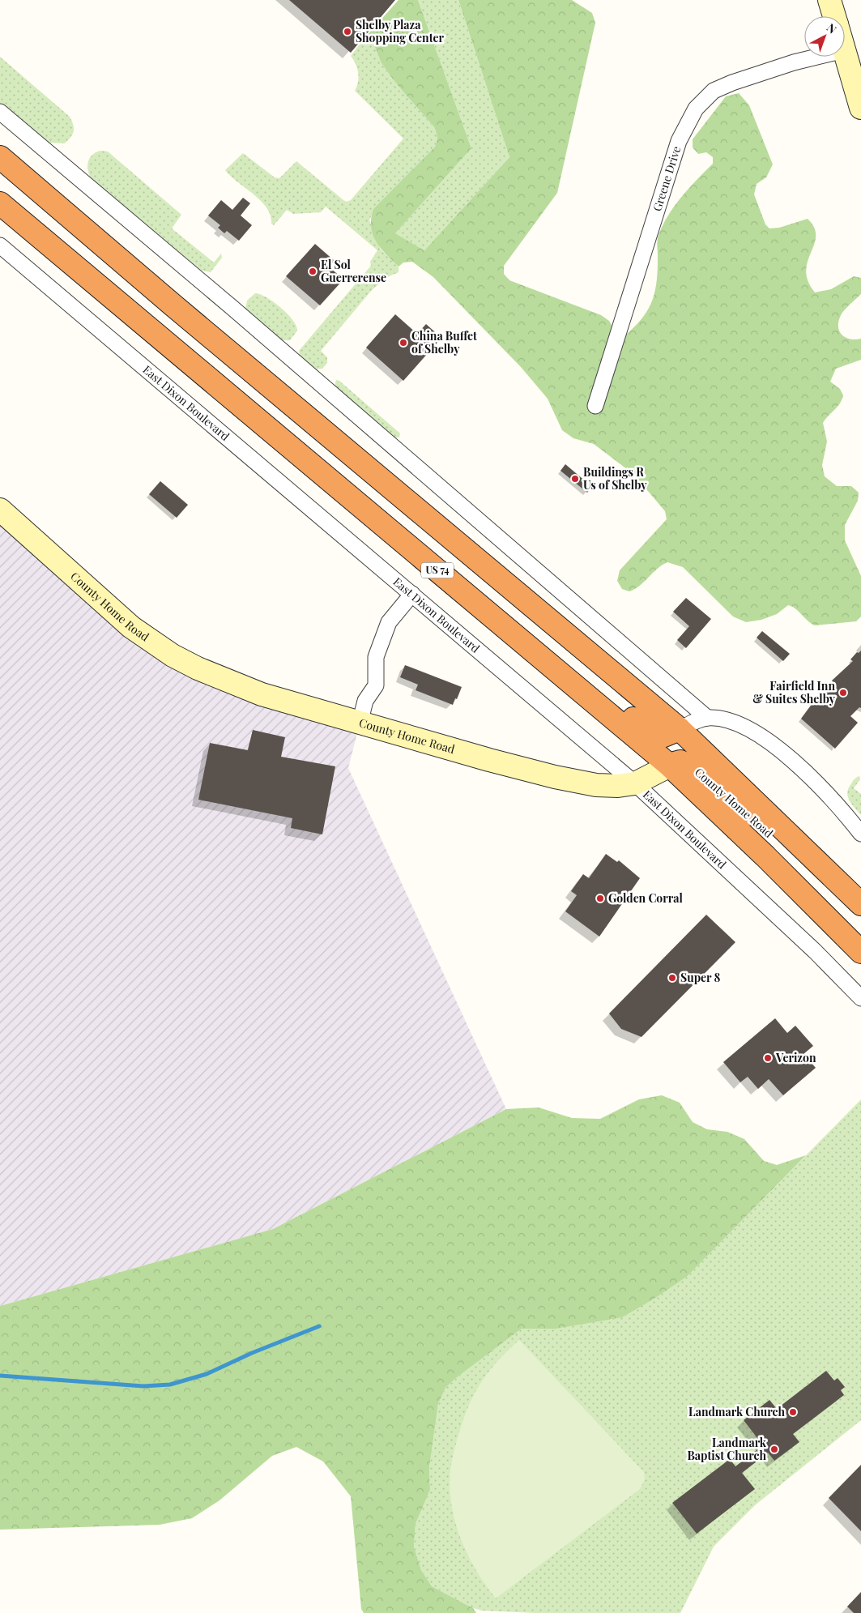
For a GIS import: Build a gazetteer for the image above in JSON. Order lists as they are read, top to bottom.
{
  "streets": {
    "highway": ["US 74", "County Home Road"],
    "street": ["Greene Drive", "East Dixon Boulevard"]
  },
  "crossings": [
    ["East Dixon Boulevard", "County Home Road"],
    ["US 74", "County Home Road"]
  ],
  "places": [
    "Shelby Plaza Shopping Center",
    "El Sol Guerrerense",
    "China Buffet of Shelby",
    "Buildings R Us of Shelby",
    "Fairfield Inn & Suites Shelby",
    "Golden Corral",
    "Super 8",
    "Verizon",
    "Landmark Church",
    "Landmark Baptist Church"
  ],
  "north": "top right"
}
